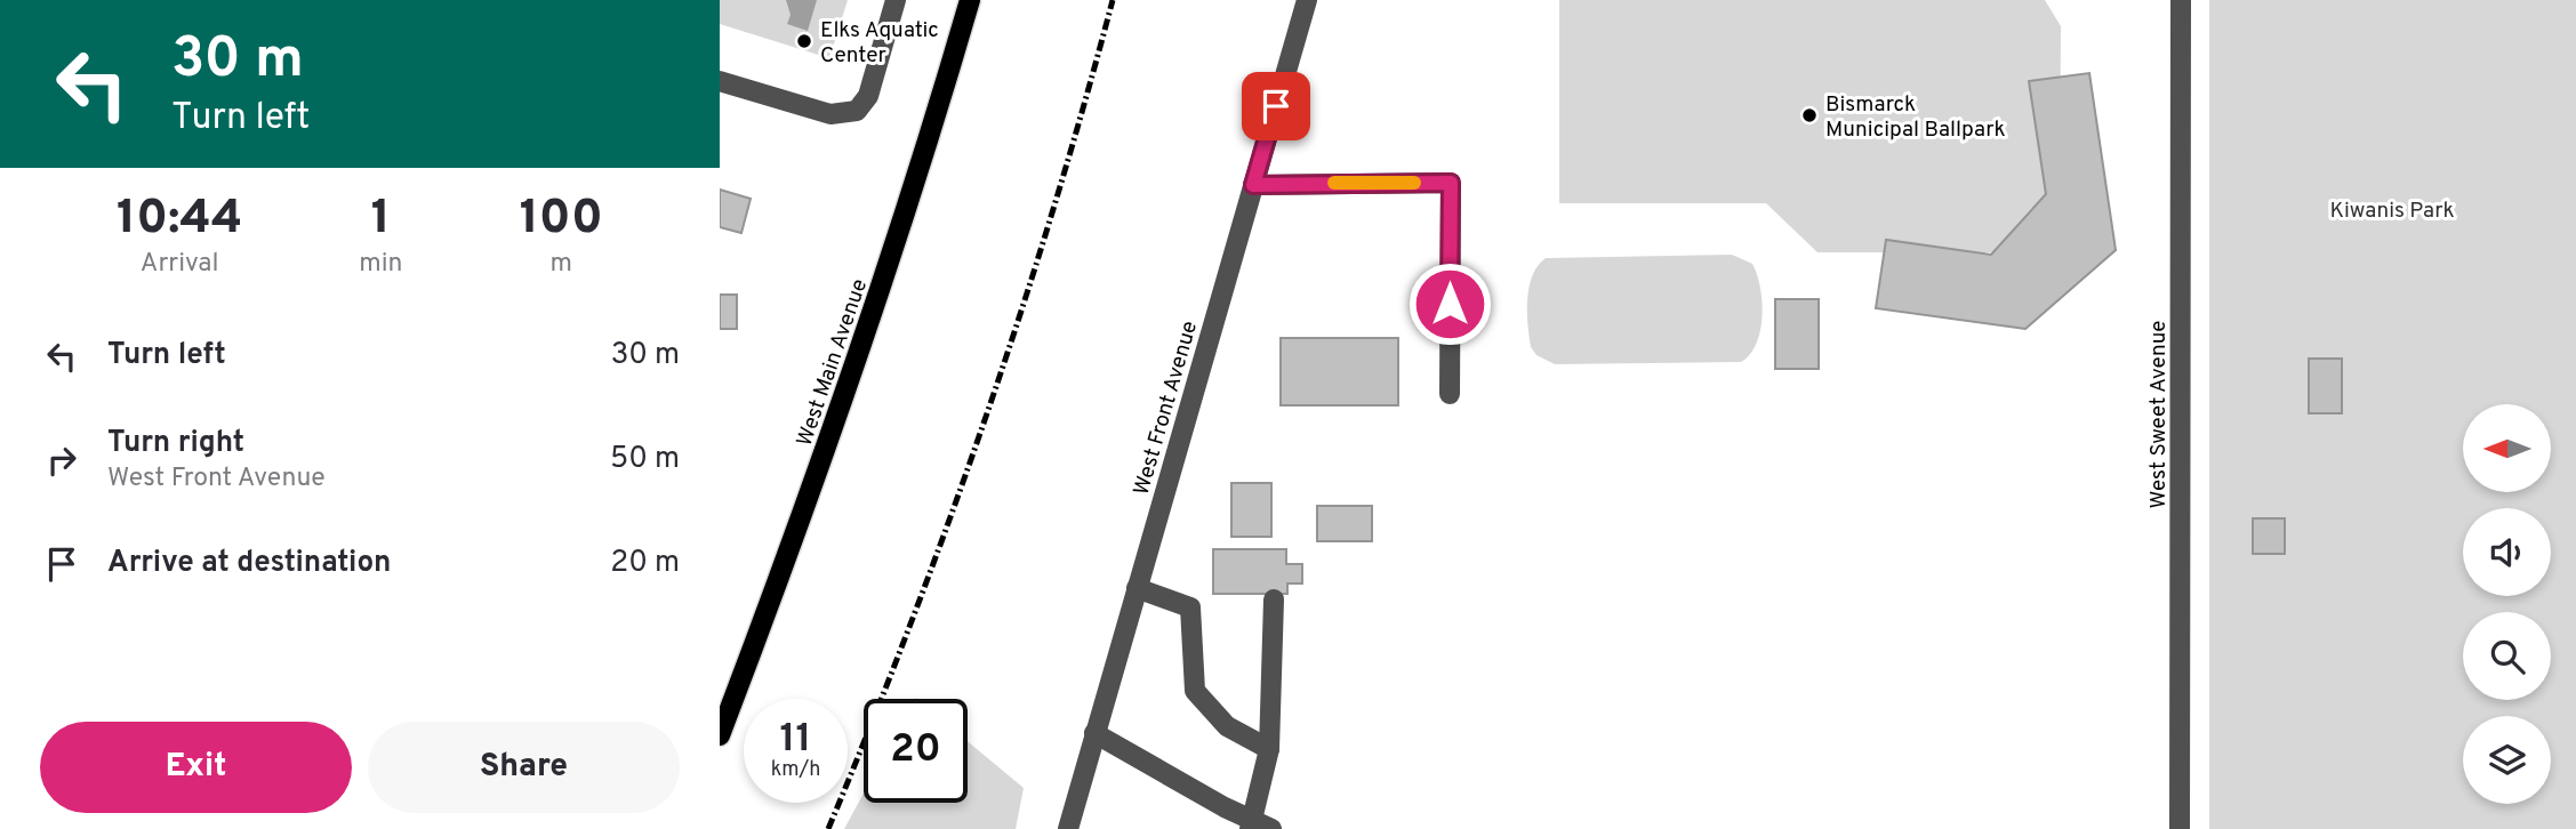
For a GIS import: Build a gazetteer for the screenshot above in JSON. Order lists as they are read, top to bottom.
{
  "streets": {
    "main road": ["West Main Avenue"],
    "street": ["West Front Avenue", "West Sweet Avenue"]
  },
  "parks": ["Kiwanis Park"],
  "places": ["Elks Aquatic Center", "Bismarck Municipal Ballpark"],
  "north": "left",
  "page": {
    "turn": ["30 m", "Turn left"],
    "eta": [
      "10:44",
      "Arrival",
      "1",
      "min",
      "100",
      "m"
    ],
    "list": [
      {
        "name": "Turn left",
        "value": "30 m"
      },
      {
        "name": "Turn right",
        "note": "West Front Avenue",
        "value": "50 m"
      },
      {
        "name": "Arrive at destination",
        "value": "20 m"
      }
    ],
    "speed": "11 km/h",
    "limit": "20",
    "buttons": ["Exit", "Share"]
  }
}
